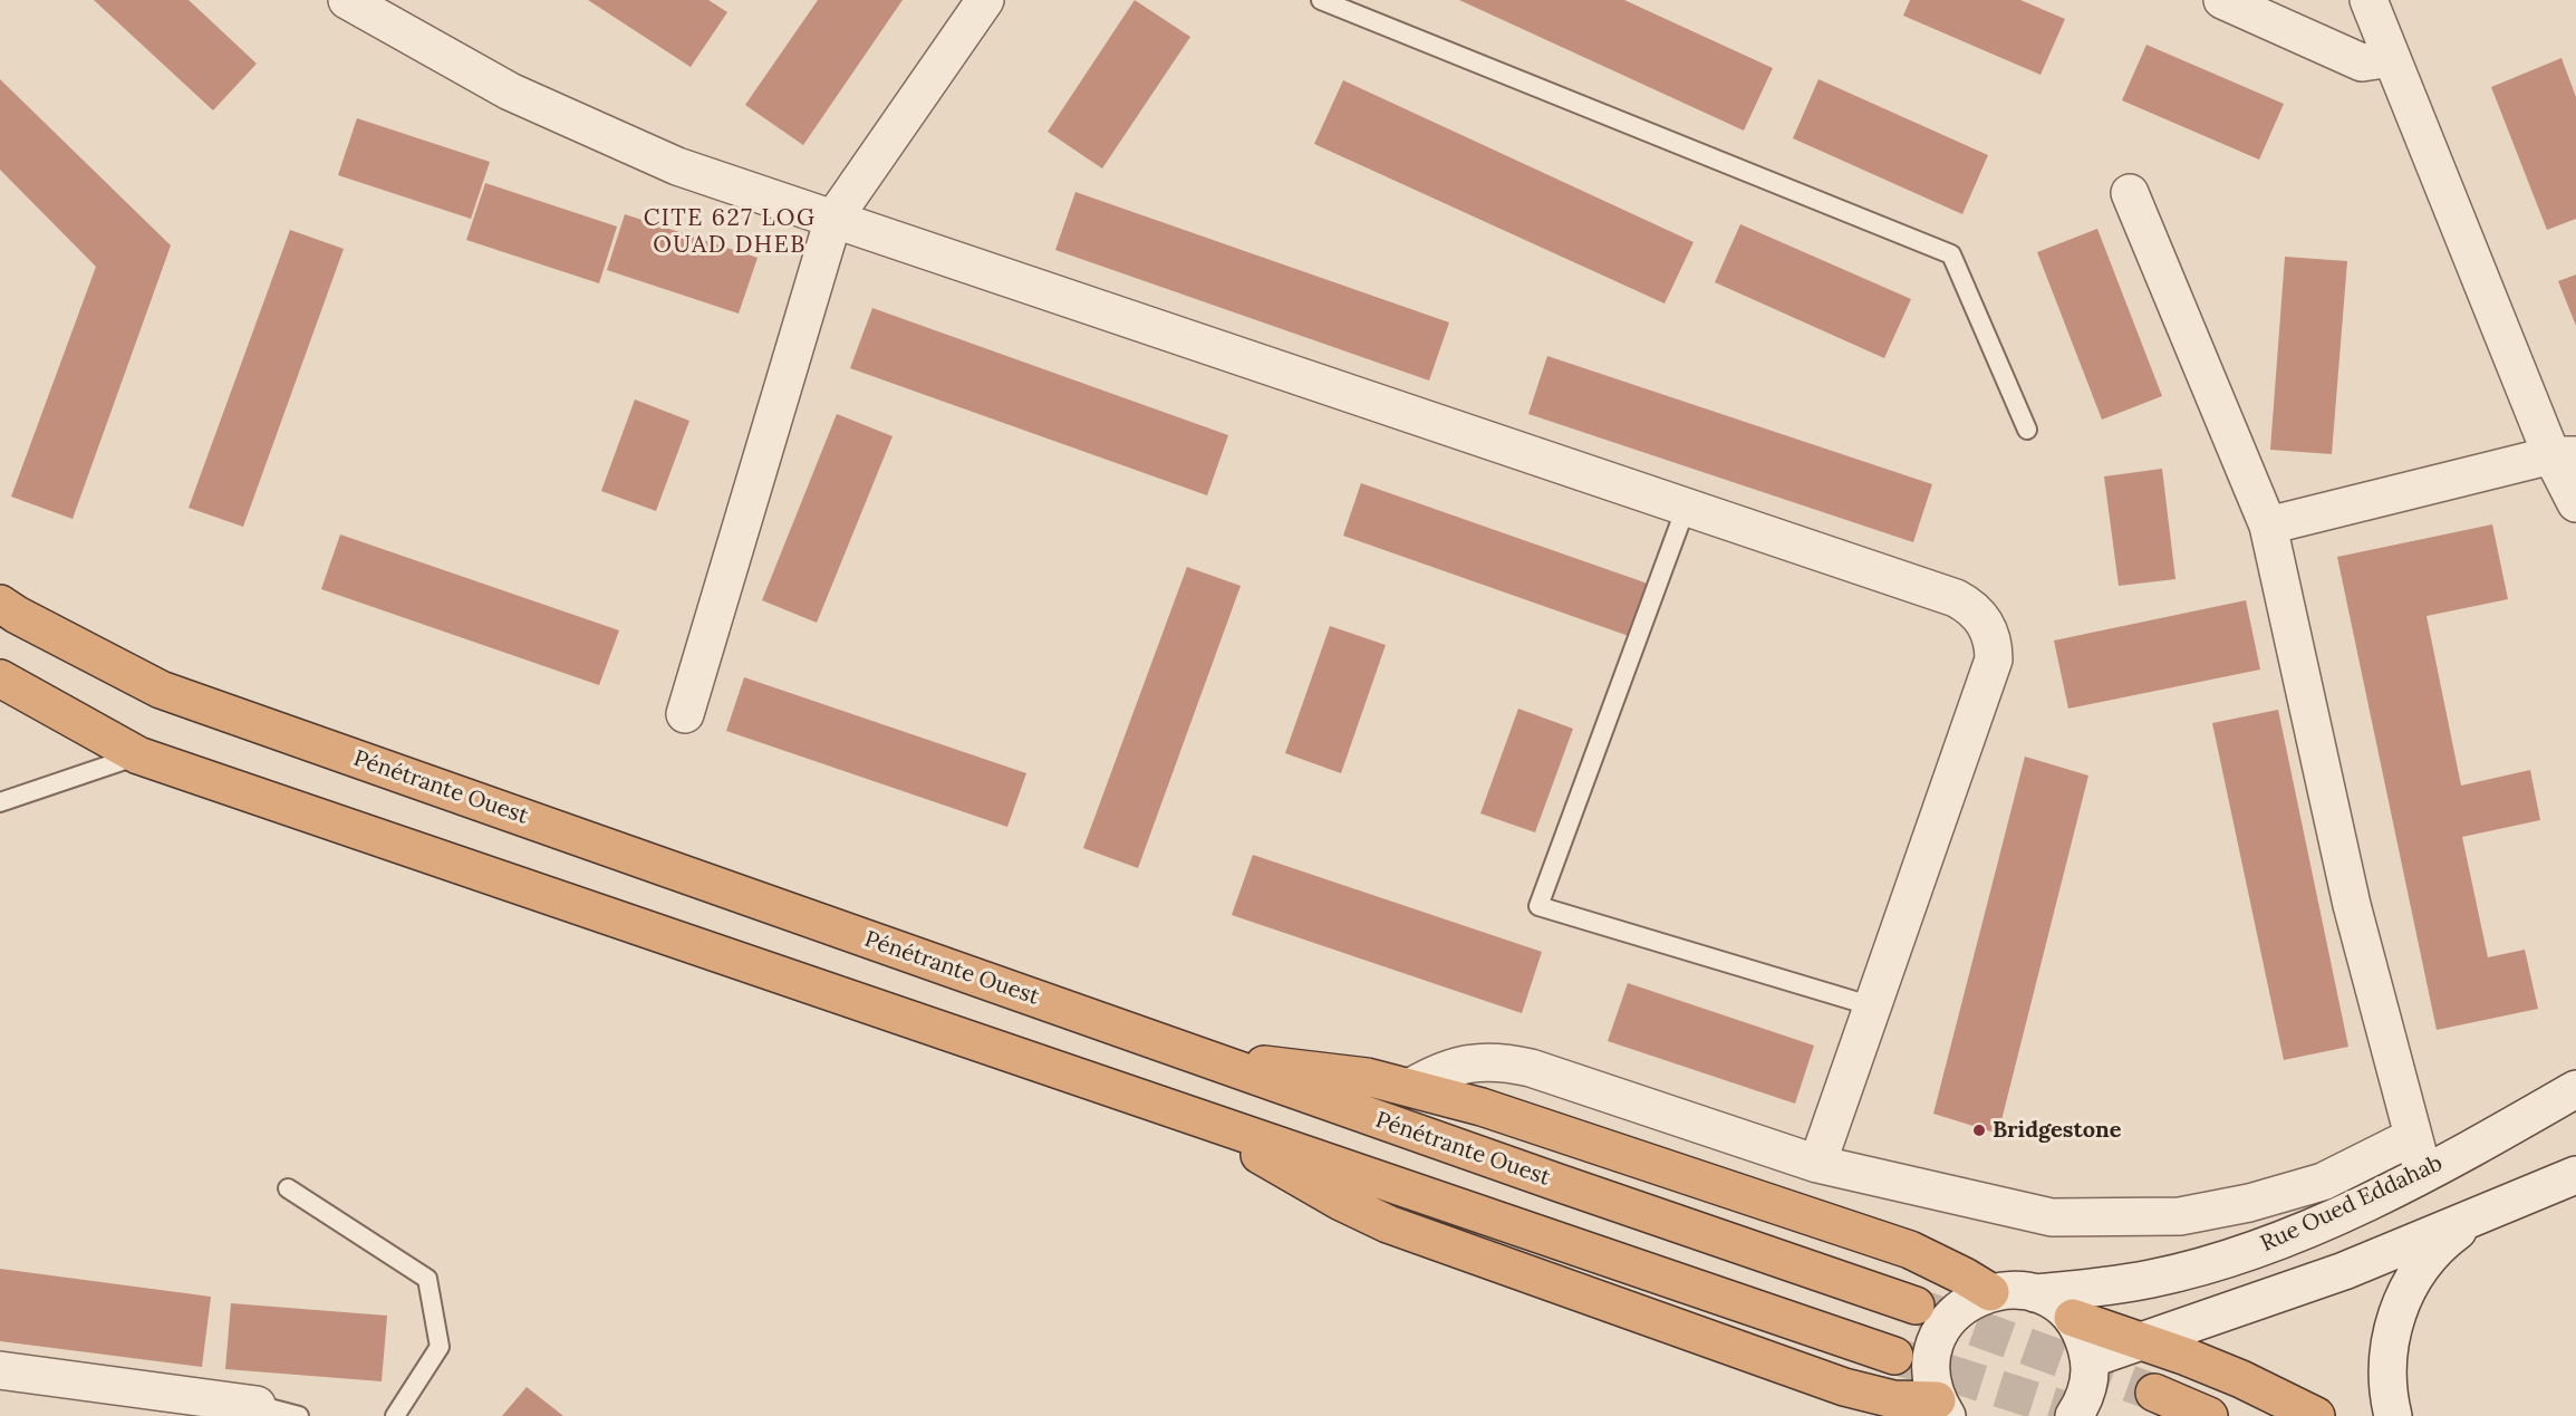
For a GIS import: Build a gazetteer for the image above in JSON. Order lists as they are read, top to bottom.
{
  "streets": {
    "highway": ["Pénétrante Ouest"],
    "street": ["Rue Oued Eddahab"]
  },
  "districts": ["CITE 627 LOG OUAD DHEB"],
  "places": ["Bridgestone"]
}
